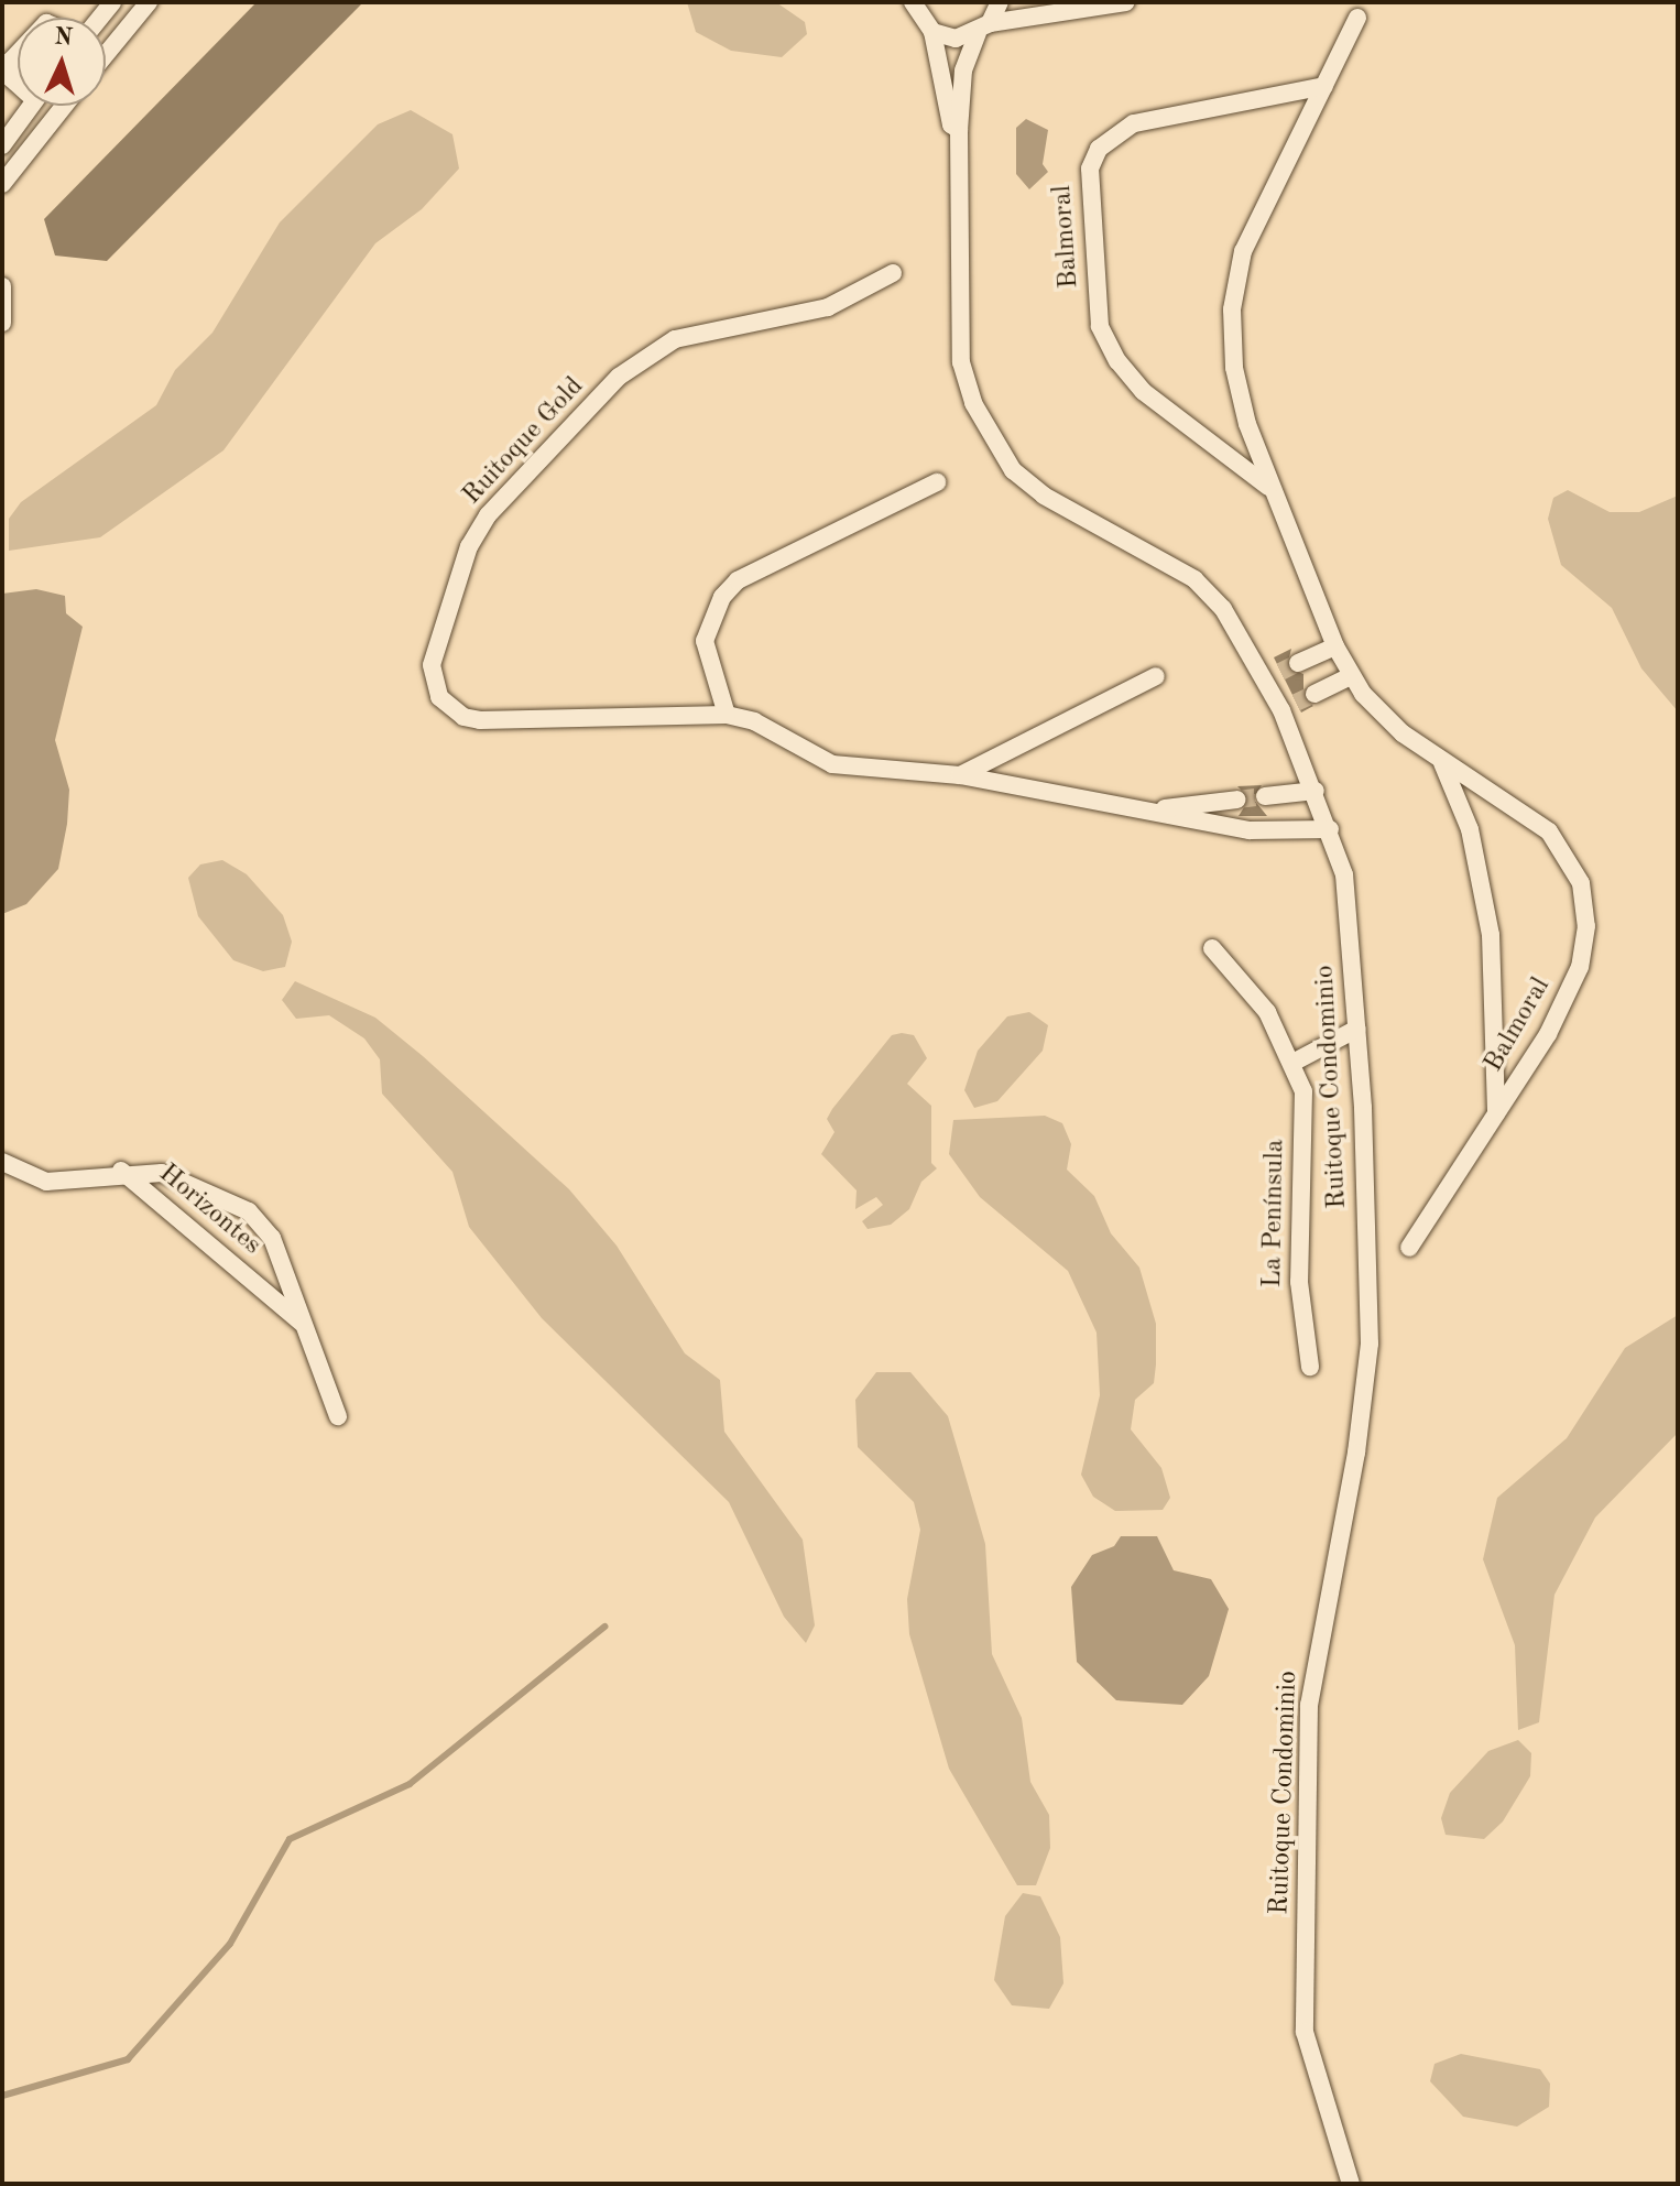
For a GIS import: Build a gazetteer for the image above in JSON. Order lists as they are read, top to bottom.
{
  "streets": {
    "street": [
      "Balmoral",
      "Ruitoque Gold",
      "Ruitoque Condominio",
      "Horizontes",
      "La Península"
    ]
  },
  "crossings": [
    ["Ruitoque Gold", "Ruitoque Condominio"]
  ],
  "north": "top"
}
